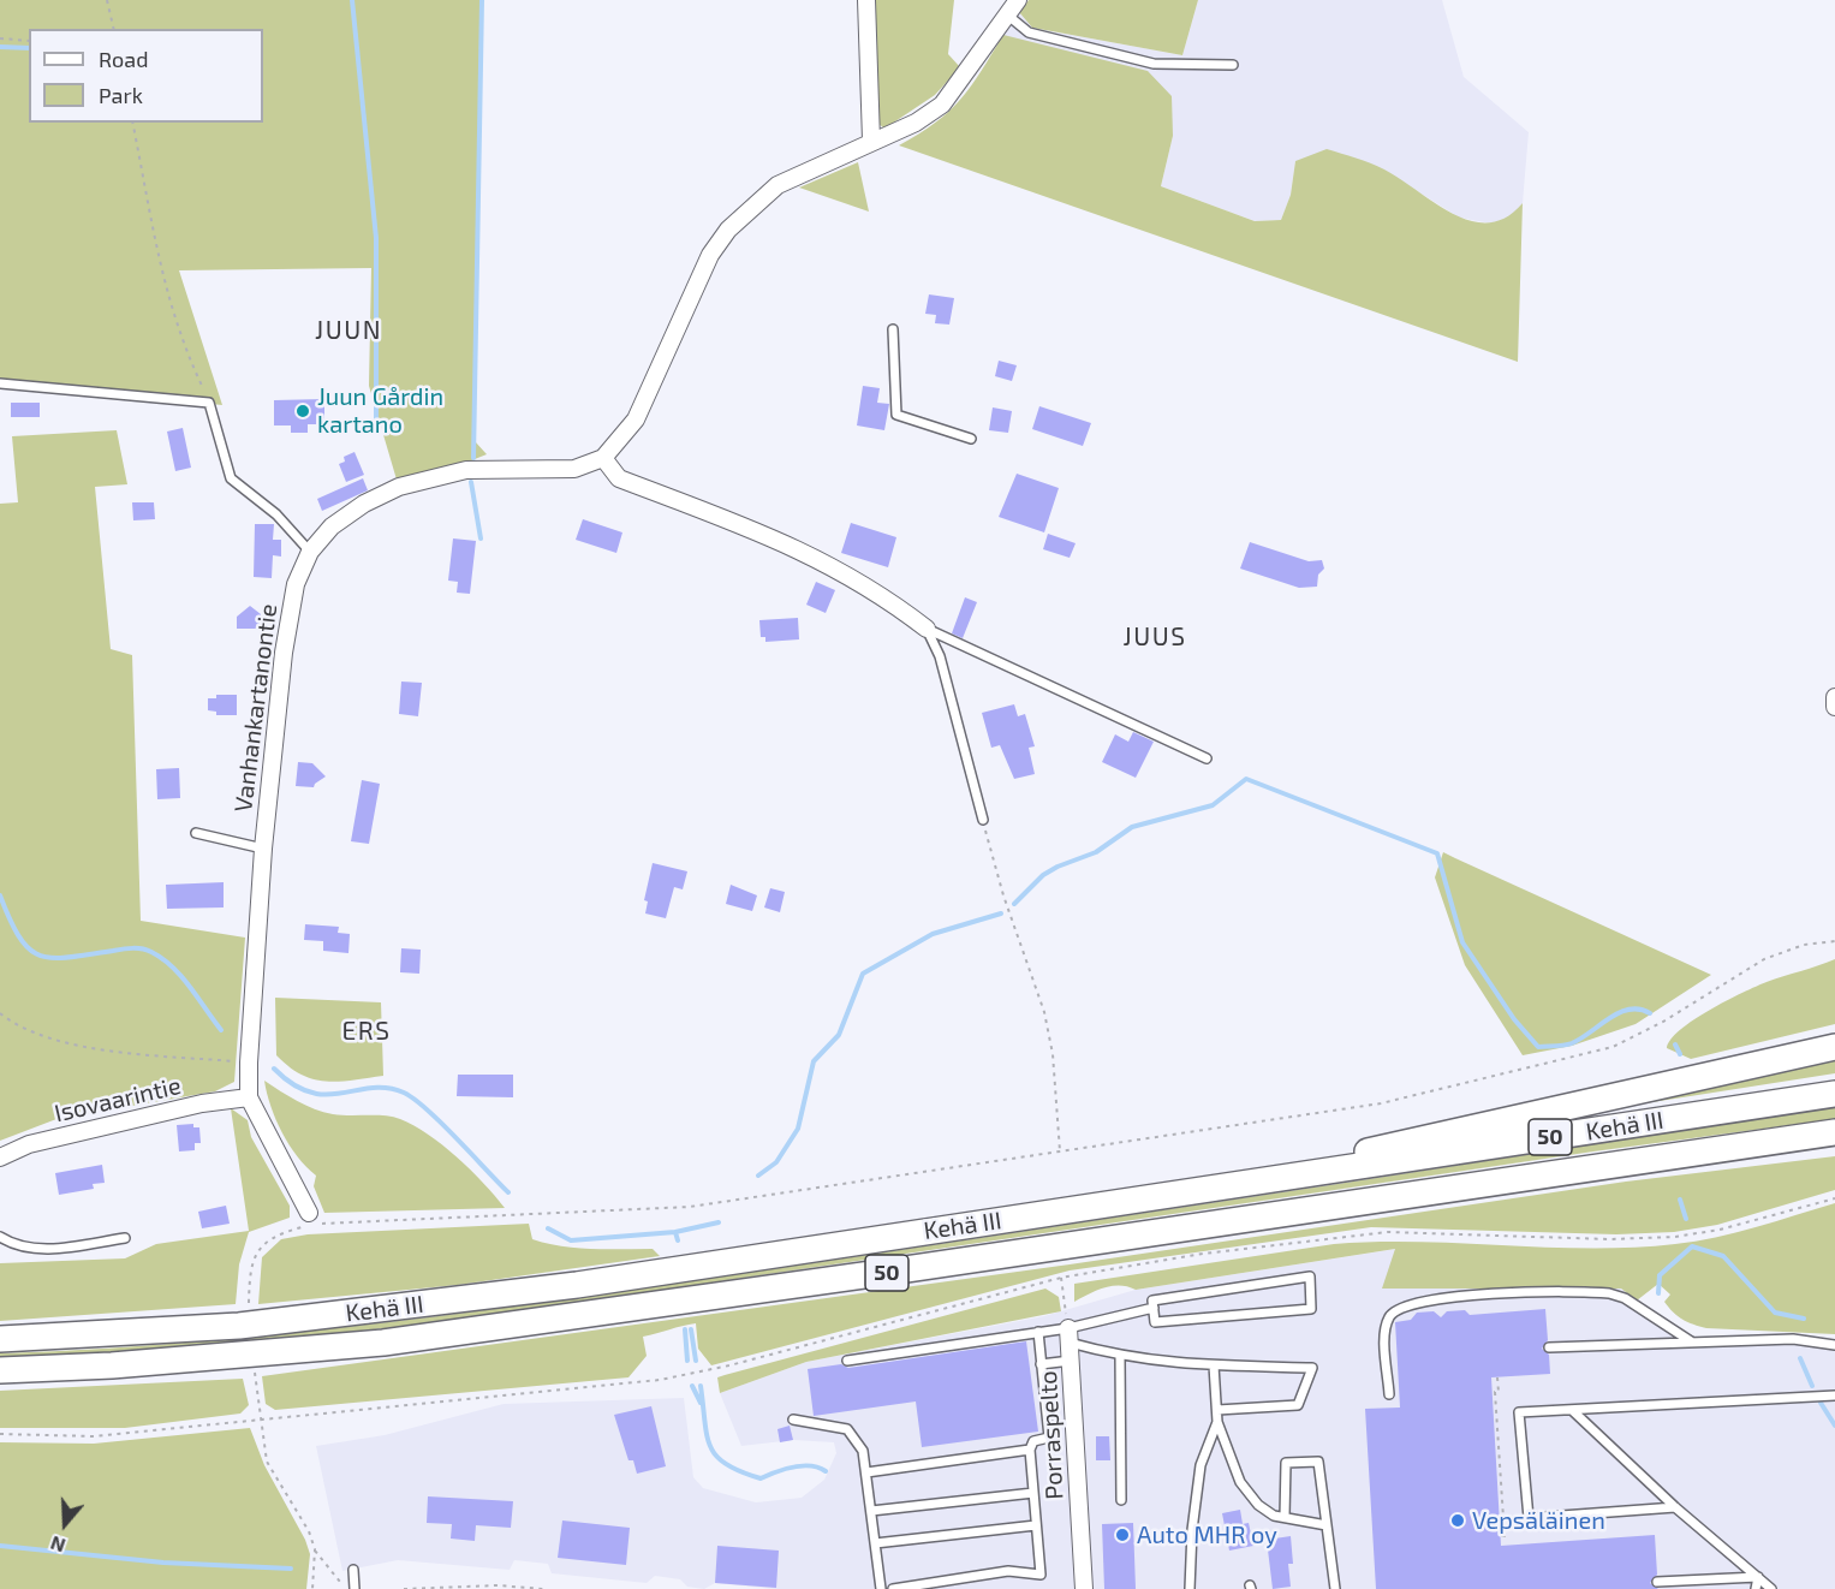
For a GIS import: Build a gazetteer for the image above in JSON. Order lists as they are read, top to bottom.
{
  "streets": {
    "highway": ["Kehä III", "50"],
    "street": ["Vanhankartanontie", "Isovaarintie", "Porraspelto"]
  },
  "crossings": [
    ["Vanhankartanontie", "Isovaarintie"]
  ],
  "districts": ["JUUN", "JUUS", "ERS"],
  "places": ["Juun Gårdin kartano", "Vepsäläinen", "Auto MHR oy"],
  "legend": ["Road", "Park"],
  "north": "bottom"
}
